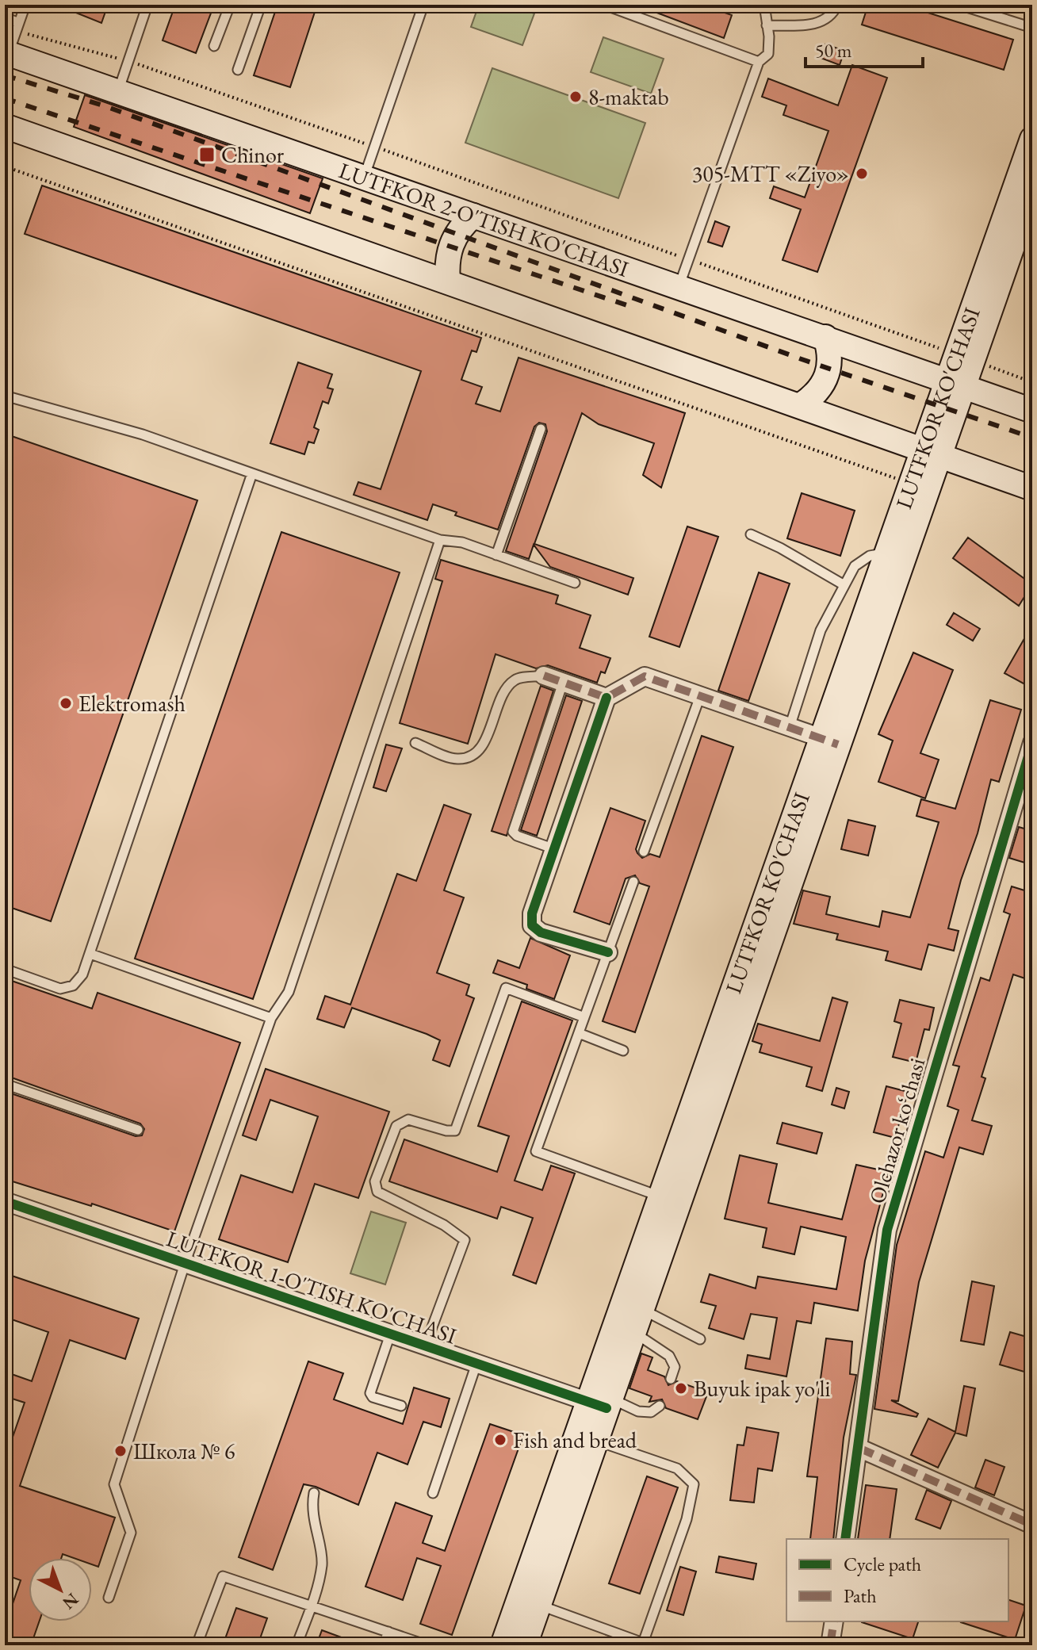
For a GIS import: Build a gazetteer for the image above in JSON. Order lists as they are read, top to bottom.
{
  "streets": {
    "main road": ["LUTFKOR 2-O'TISH KO'CHASI", "LUTFKOR KO'CHASI"],
    "street": ["Olchazor koʻchasi", "LUTFKOR 1-O'TISH KO'CHASI"]
  },
  "crossings": [
    ["LUTFKOR 2-O'TISH KO'CHASI", "LUTFKOR KO'CHASI"],
    ["LUTFKOR KO'CHASI", "LUTFKOR 1-O'TISH KO'CHASI"]
  ],
  "places": {
    "other": [
      "8-maktab",
      "305-MTT «Ziyo»",
      "Elektromash",
      "Buyuk ipak yo'li",
      "Fish and bread",
      "Школа № 6"
    ],
    "transit": ["Chinor"]
  },
  "legend": ["Cycle path", "Path"],
  "scale_bar": "50 m",
  "north": "bottom right"
}
